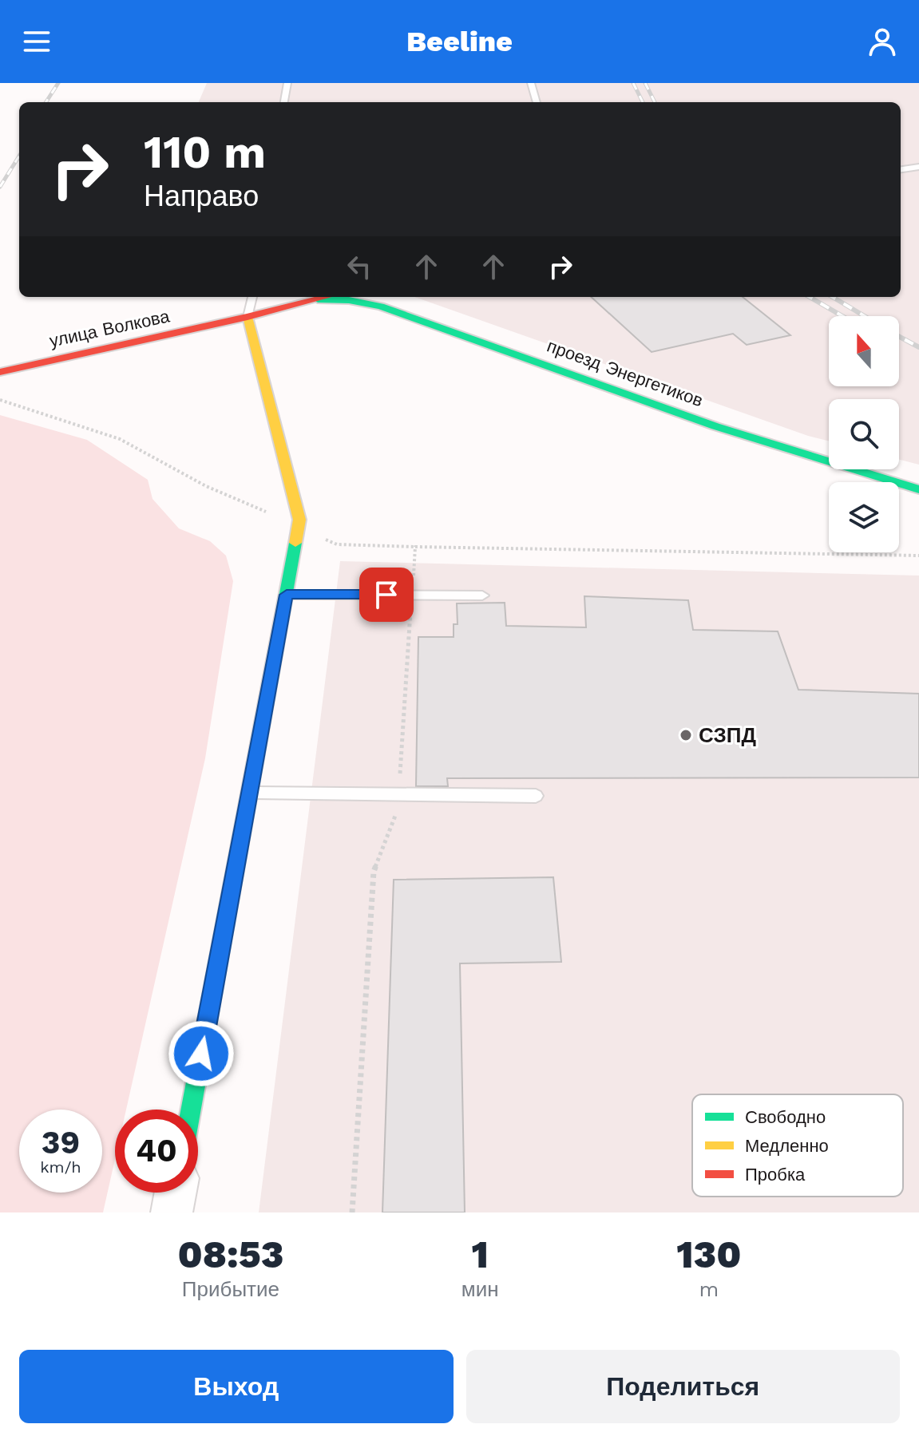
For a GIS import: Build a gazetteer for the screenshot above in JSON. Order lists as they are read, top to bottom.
{
  "streets": {
    "street": ["улица Волкова", "проезд Энергетиков"]
  },
  "crossings": [
    ["улица Волкова", "проезд Энергетиков"]
  ],
  "places": ["СЗПД"],
  "legend": ["Свободно", "Медленно", "Пробка"],
  "north": "top",
  "page": {
    "header": "Beeline",
    "turn": ["110 m", "Направо"],
    "speed": "39 km/h",
    "limit": "40",
    "eta": [
      "08:53",
      "Прибытие",
      "1",
      "мин",
      "130",
      "m"
    ],
    "buttons": ["Выход", "Поделиться"]
  }
}
